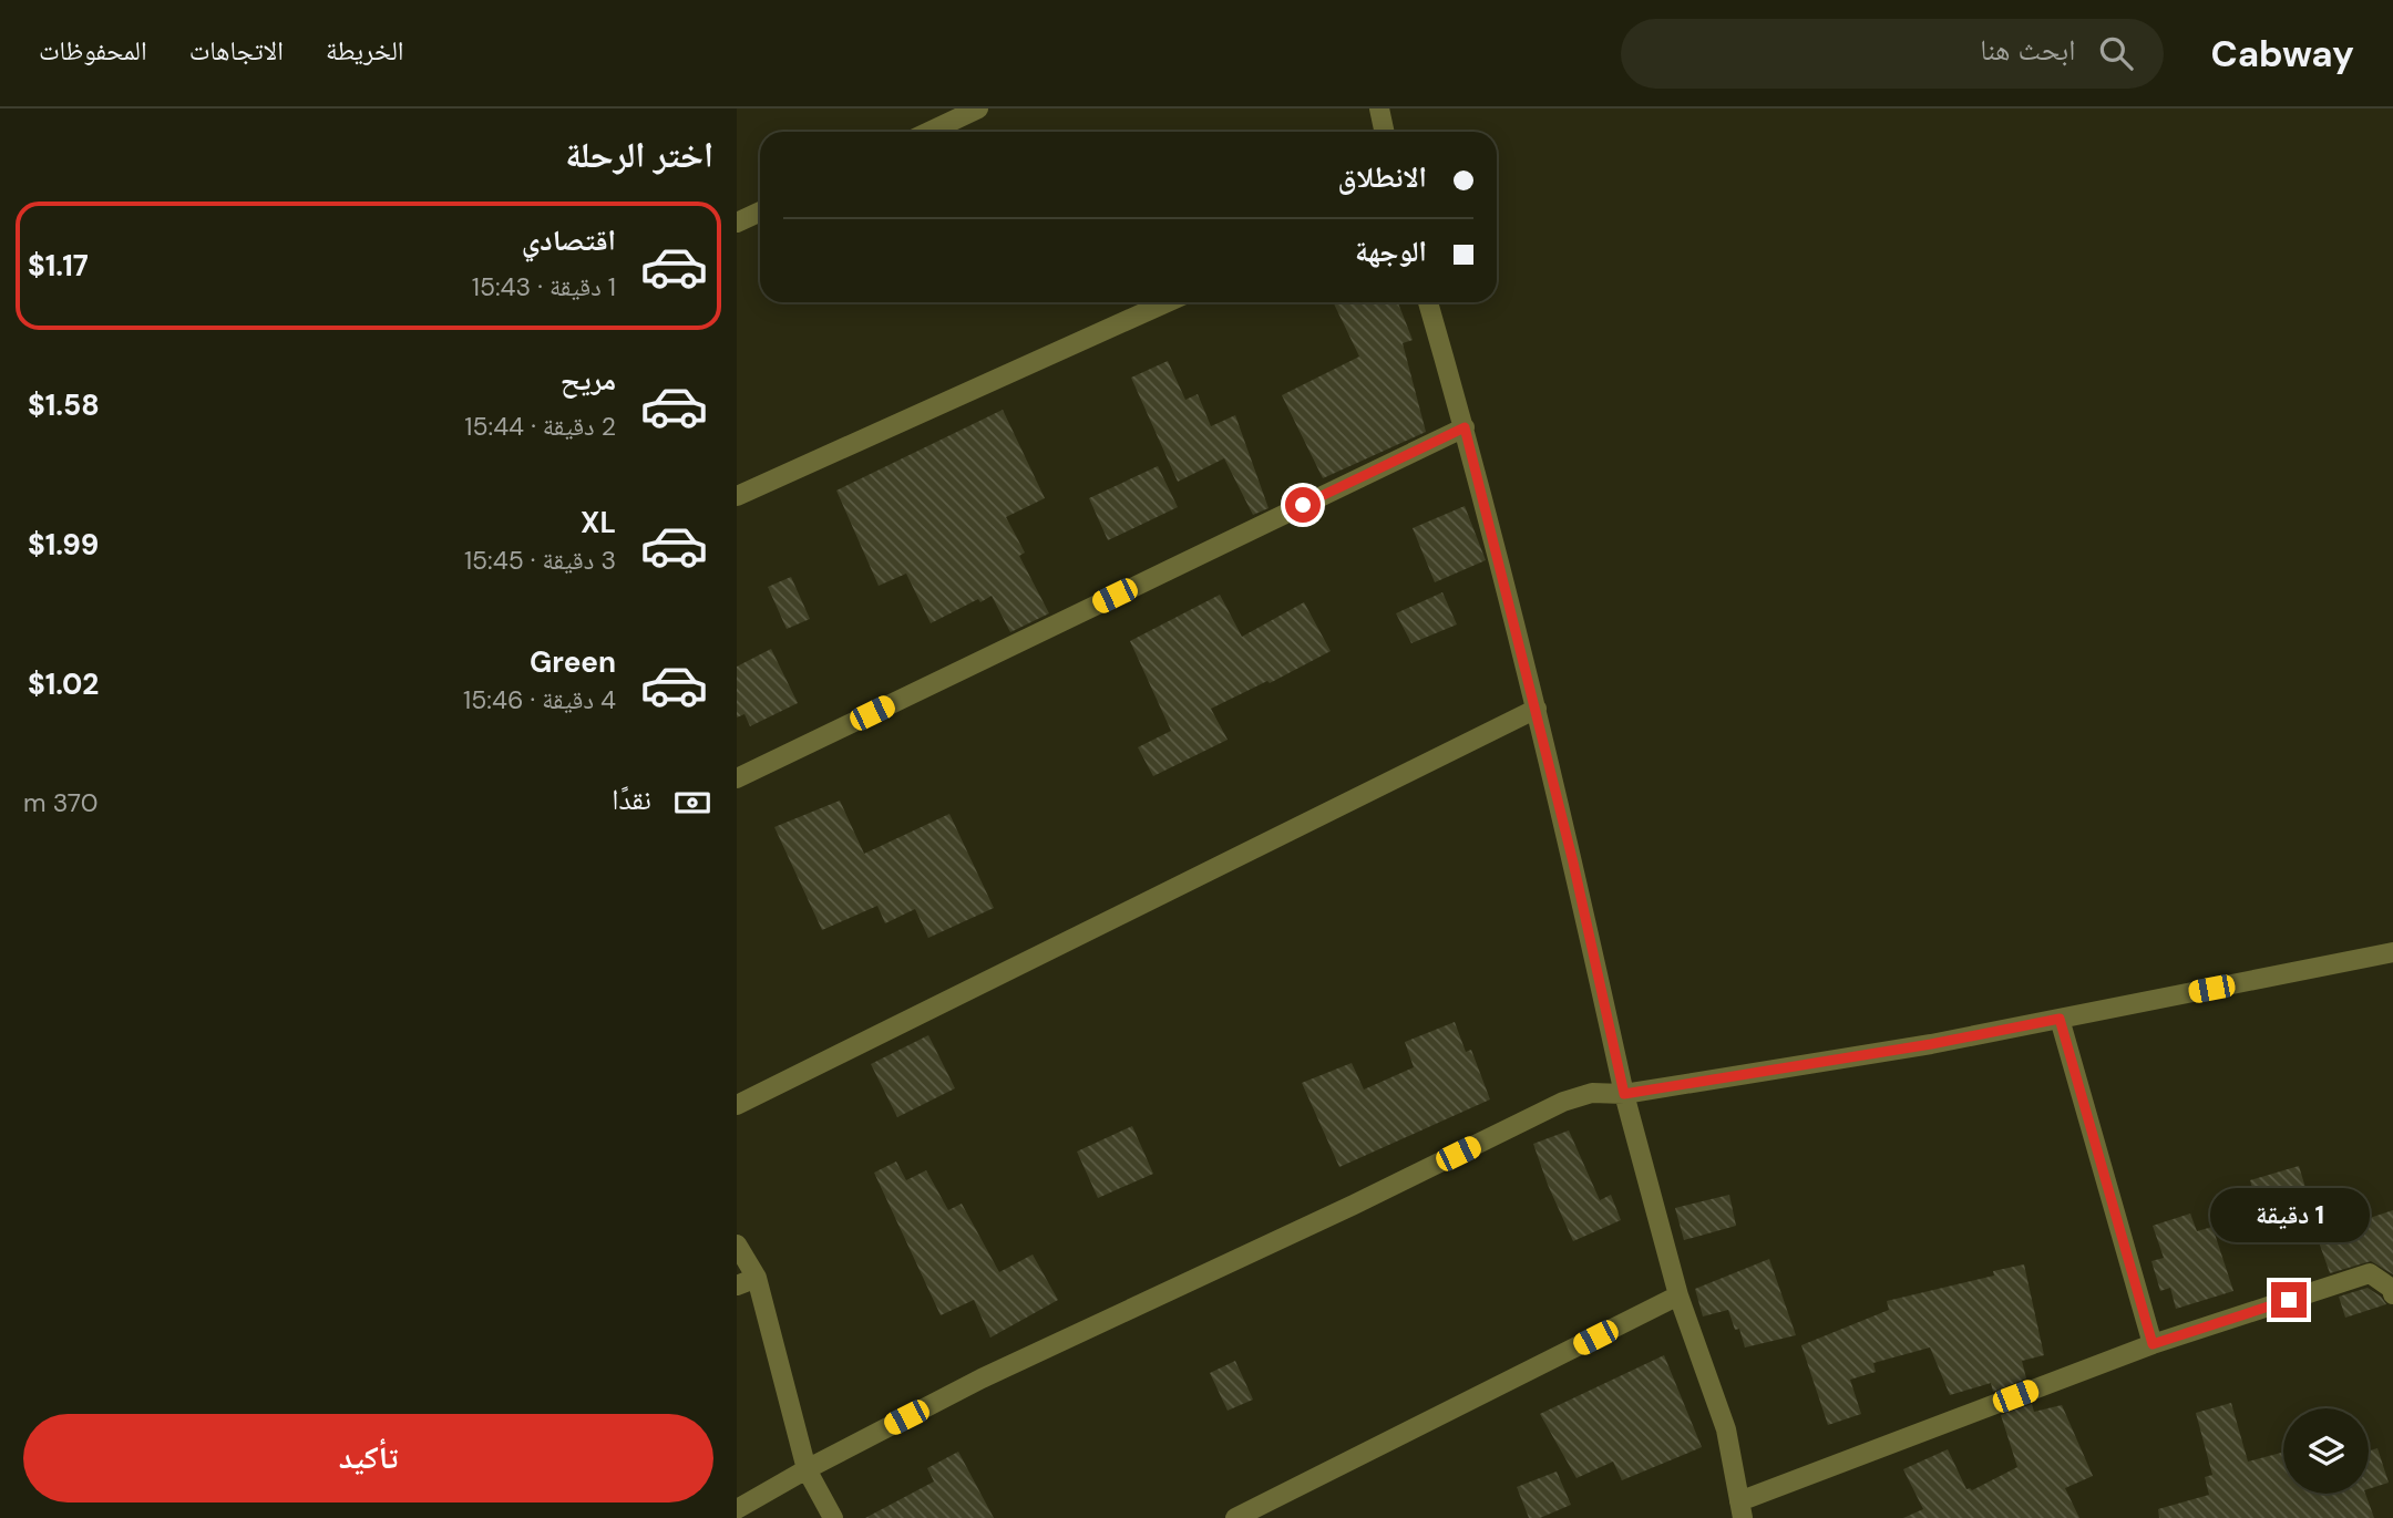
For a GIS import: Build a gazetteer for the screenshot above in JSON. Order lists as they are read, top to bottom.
{
  "page": {
    "header": "Cabway",
    "search": "ابحث هنا",
    "nav": ["الخريطة", "الاتجاهات", "المحفوظات"],
    "heading": "اختر الرحلة",
    "banner": ["الانطلاق", "الوجهة"],
    "list": [
      {
        "name": "اقتصادي",
        "note": "1 دقيقة · 15:43",
        "value": "$1.17"
      },
      {
        "name": "مريح",
        "note": "2 دقيقة · 15:44",
        "value": "$1.58"
      },
      {
        "name": "XL",
        "note": "3 دقيقة · 15:45",
        "value": "$1.99"
      },
      {
        "name": "Green",
        "note": "4 دقيقة · 15:46",
        "value": "$1.02"
      }
    ],
    "pay": ["نقدًا", "370 m"],
    "bubble": "1 دقيقة",
    "buttons": "تأكيد"
  }
}
